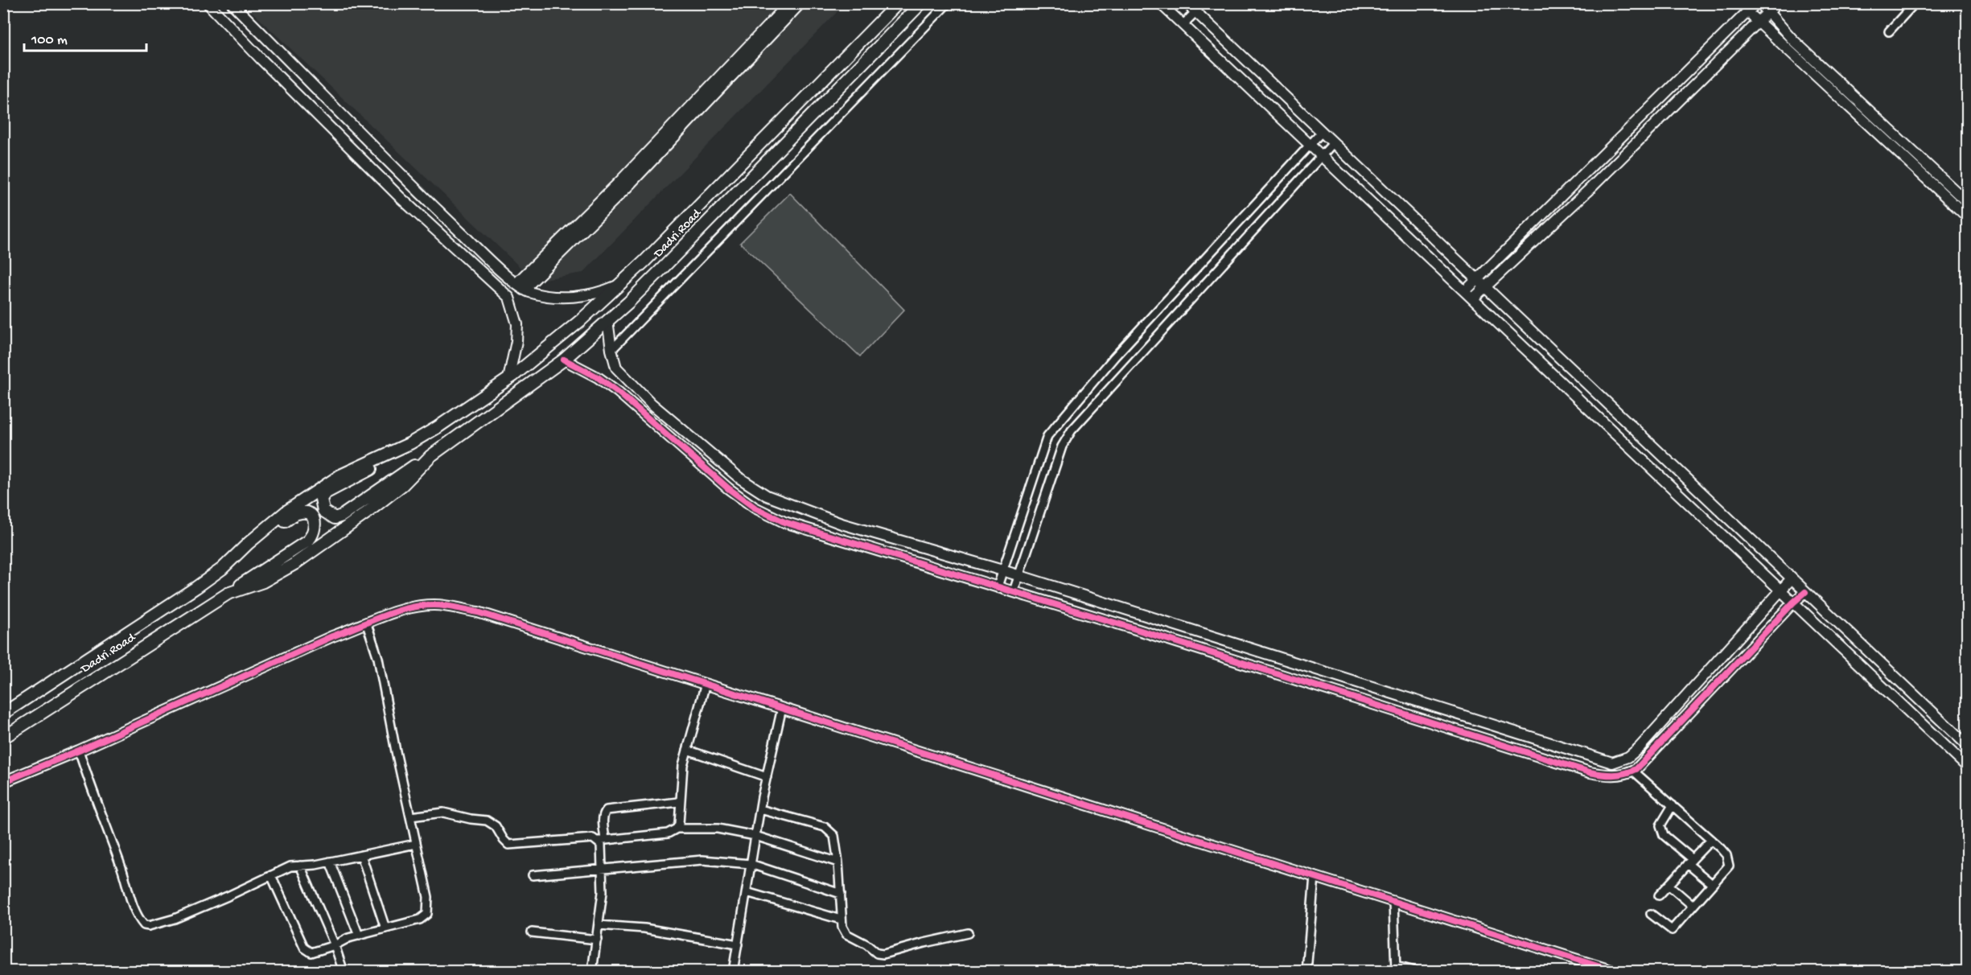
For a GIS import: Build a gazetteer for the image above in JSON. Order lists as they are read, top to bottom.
{
  "streets": {
    "main road": ["Dadri Road"]
  },
  "scale_bar": "100 m"
}
